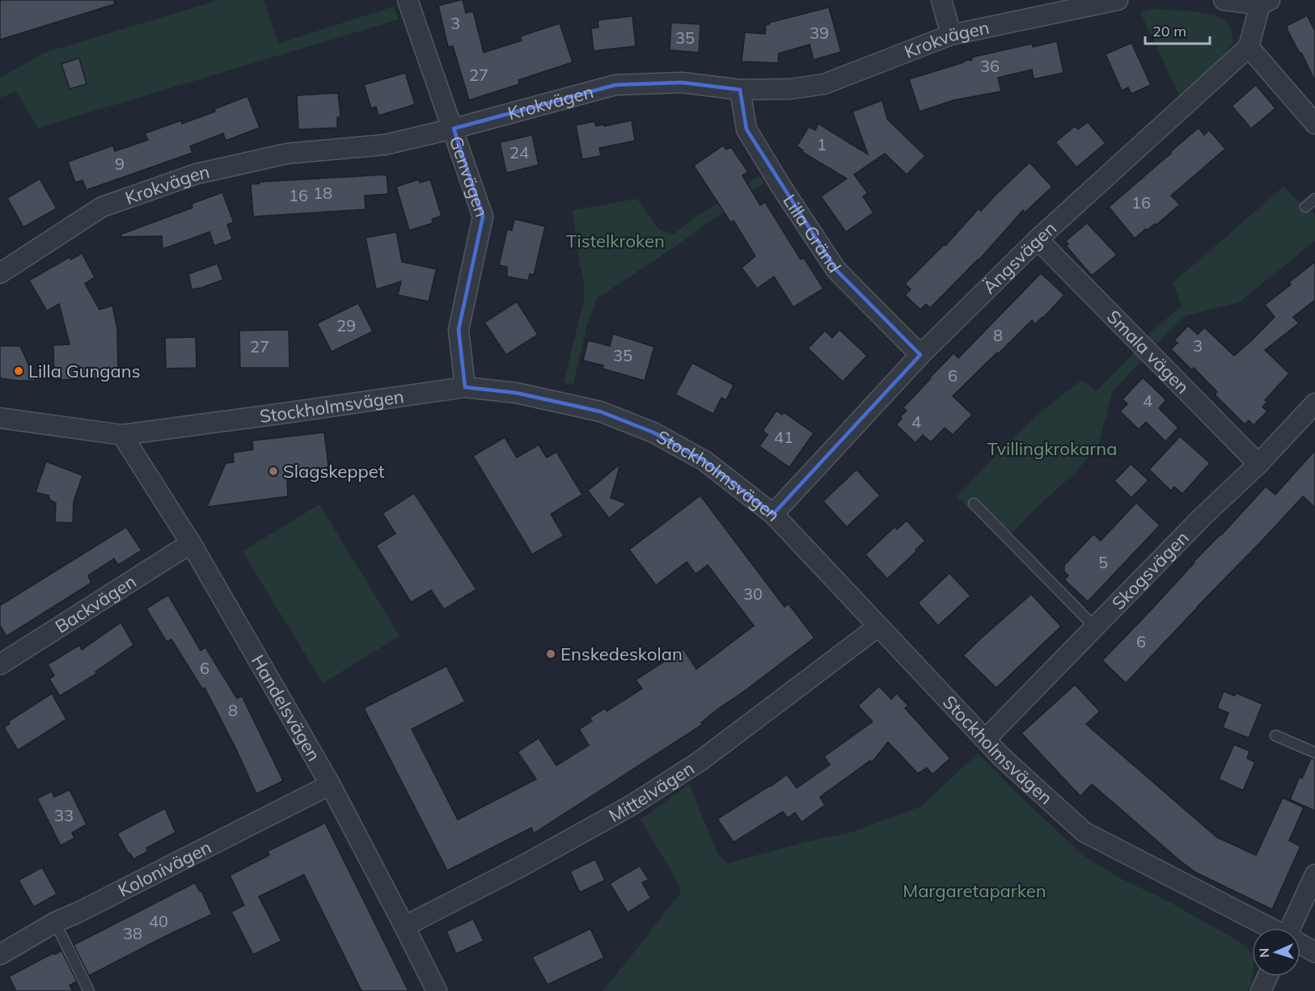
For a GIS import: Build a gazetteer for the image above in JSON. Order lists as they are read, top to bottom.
{
  "streets": {
    "street": [
      "Krokvägen",
      "Genvägen",
      "Lilla Gränd",
      "Ängsvägen",
      "Smala vägen",
      "Stockholmsvägen",
      "Skogsvägen",
      "Backvägen",
      "Handelsvägen",
      "Mittelvägen",
      "Kolonivägen"
    ]
  },
  "crossings": [
    ["Krokvägen", "Genvägen"],
    ["Krokvägen", "Lilla Gränd"],
    ["Genvägen", "Stockholmsvägen"],
    ["Lilla Gränd", "Ängsvägen"],
    ["Ängsvägen", "Smala vägen"],
    ["Ängsvägen", "Stockholmsvägen"],
    ["Smala vägen", "Skogsvägen"],
    ["Stockholmsvägen", "Skogsvägen"],
    ["Stockholmsvägen", "Handelsvägen"],
    ["Stockholmsvägen", "Mittelvägen"],
    ["Backvägen", "Handelsvägen"],
    ["Handelsvägen", "Mittelvägen"],
    ["Handelsvägen", "Kolonivägen"]
  ],
  "parks": ["Tistelkroken", "Tvillingkrokarna", "Margaretaparken"],
  "places": ["Lilla Gungans", "Slagskeppet", "Enskedeskolan"],
  "house_numbers": [
    "3",
    "39",
    "35",
    "36",
    "27",
    "1",
    "24",
    "9",
    "18",
    "16",
    "16",
    "29",
    "8",
    "3",
    "27",
    "35",
    "6",
    "4",
    "4",
    "41",
    "5",
    "30",
    "6",
    "6",
    "8",
    "33",
    "40",
    "38"
  ],
  "scale_bar": "20 m",
  "north": "left"
}
